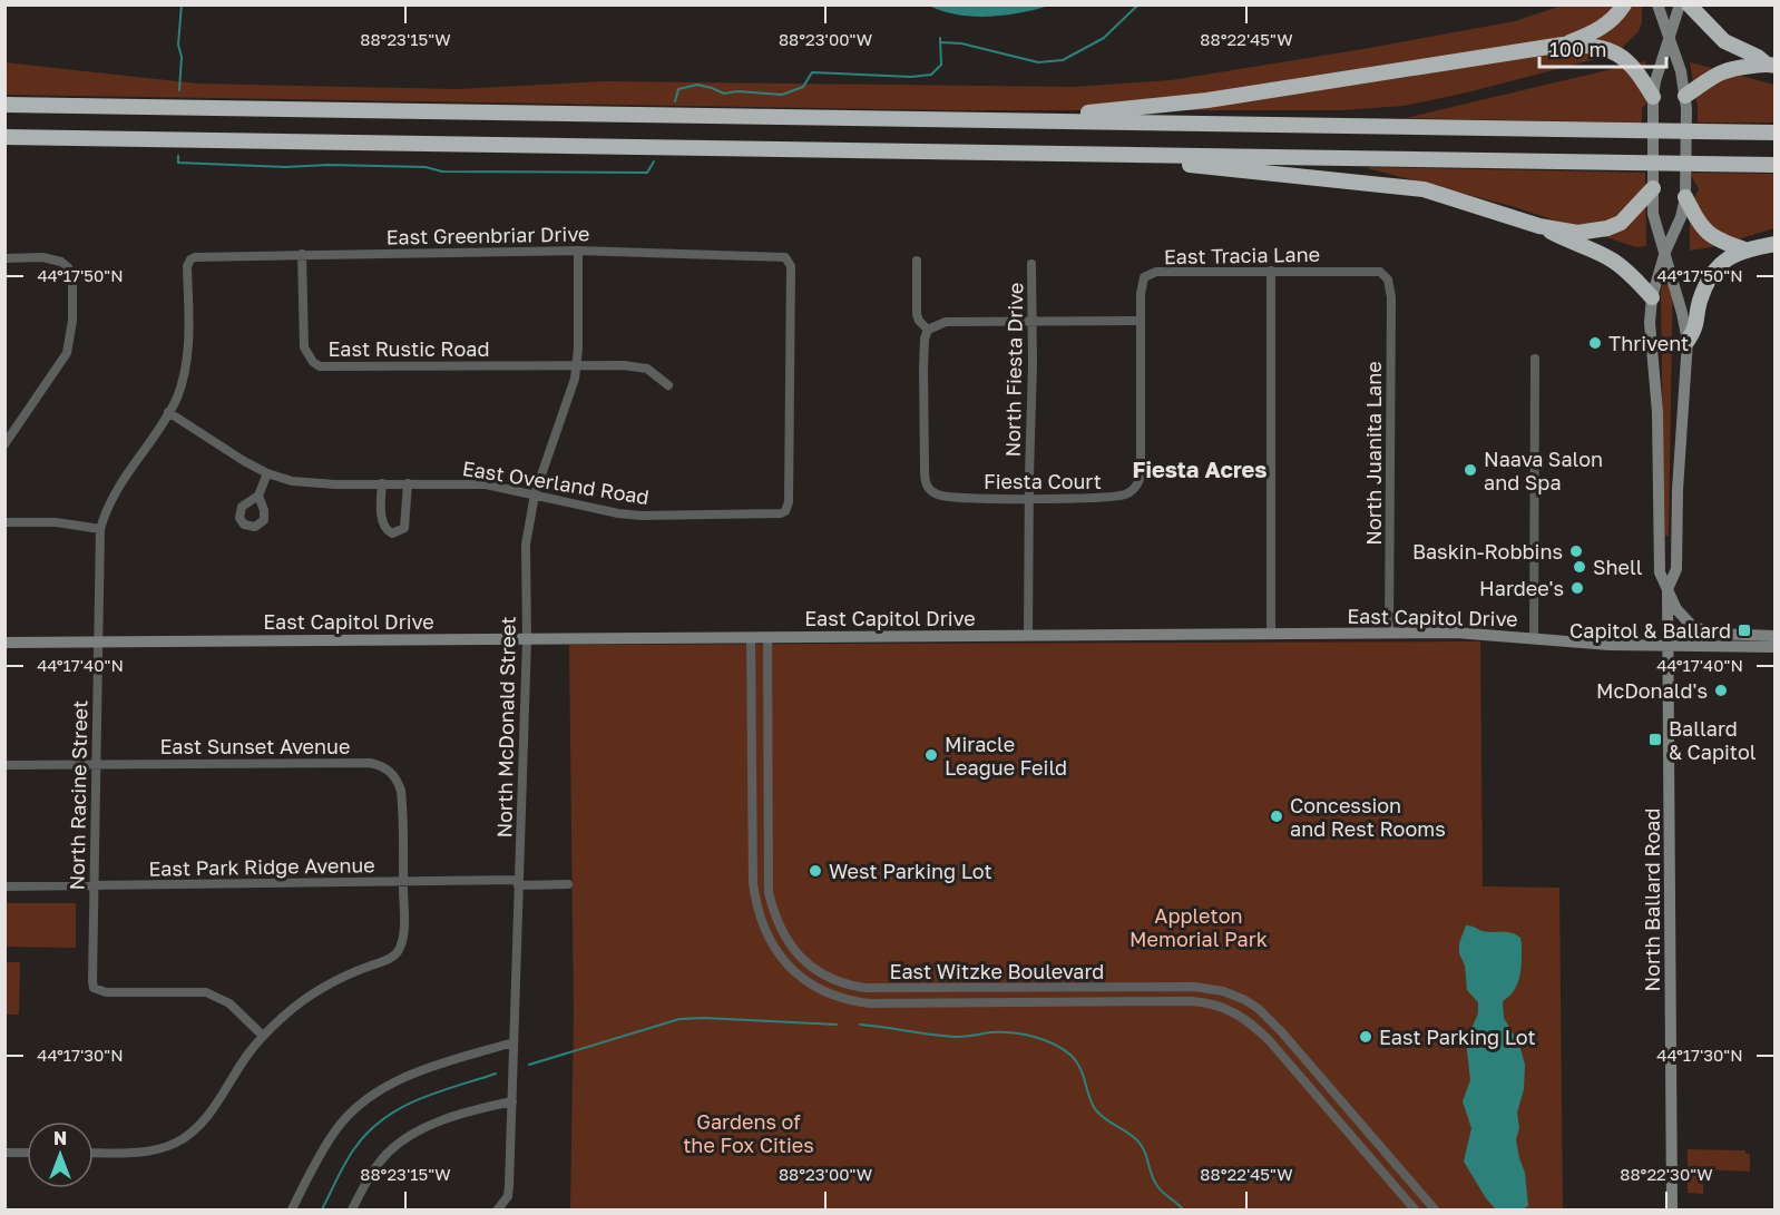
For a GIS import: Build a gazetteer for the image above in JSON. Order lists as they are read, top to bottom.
{
  "streets": {
    "main road": ["East Capitol Drive", "North Ballard Road"],
    "street": [
      "East Greenbriar Drive",
      "East Tracia Lane",
      "East Rustic Road",
      "North Fiesta Drive",
      "North Juanita Lane",
      "Fiesta Court",
      "East Overland Road",
      "North McDonald Street",
      "East Sunset Avenue",
      "North Racine Street",
      "East Park Ridge Avenue",
      "East Witzke Boulevard"
    ]
  },
  "crossings": [
    ["East Greenbriar Drive", "East Rustic Road"],
    ["East Greenbriar Drive", "East Overland Road"],
    ["East Greenbriar Drive", "North McDonald Street"],
    ["East Greenbriar Drive", "North Racine Street"],
    ["East Tracia Lane", "North Juanita Lane"],
    ["East Tracia Lane", "Fiesta Court"],
    ["East Rustic Road", "North McDonald Street"],
    ["North Fiesta Drive", "Fiesta Court"],
    ["North Fiesta Drive", "East Capitol Drive"],
    ["North Juanita Lane", "East Capitol Drive"],
    ["East Overland Road", "North McDonald Street"],
    ["East Overland Road", "North Racine Street"],
    ["East Capitol Drive", "North McDonald Street"],
    ["East Capitol Drive", "North Racine Street"],
    ["East Capitol Drive", "North Ballard Road"],
    ["East Capitol Drive", "East Witzke Boulevard"],
    ["North McDonald Street", "East Park Ridge Avenue"],
    ["East Sunset Avenue", "North Racine Street"],
    ["East Sunset Avenue", "East Park Ridge Avenue"],
    ["North Racine Street", "East Park Ridge Avenue"]
  ],
  "districts": ["Fiesta Acres"],
  "parks": ["Appleton Memorial Park", "Gardens of the Fox Cities"],
  "places": {
    "other": [
      "Thrivent",
      "Naava Salon and Spa",
      "Baskin-Robbins",
      "Shell",
      "Hardee's",
      "McDonald's",
      "Miracle League Feild",
      "Concession and Rest Rooms",
      "West Parking Lot",
      "East Parking Lot"
    ],
    "transit": ["Capitol & Ballard", "Ballard & Capitol"]
  },
  "scale_bar": "100 m",
  "north": "top",
  "coordinates": [
    "88°23'15\"W",
    "88°23'00\"W",
    "88°22'45\"W",
    "44°17'50\"N",
    "44°17'40\"N",
    "44°17'30\"N",
    "88°22'30\"W"
  ]
}
